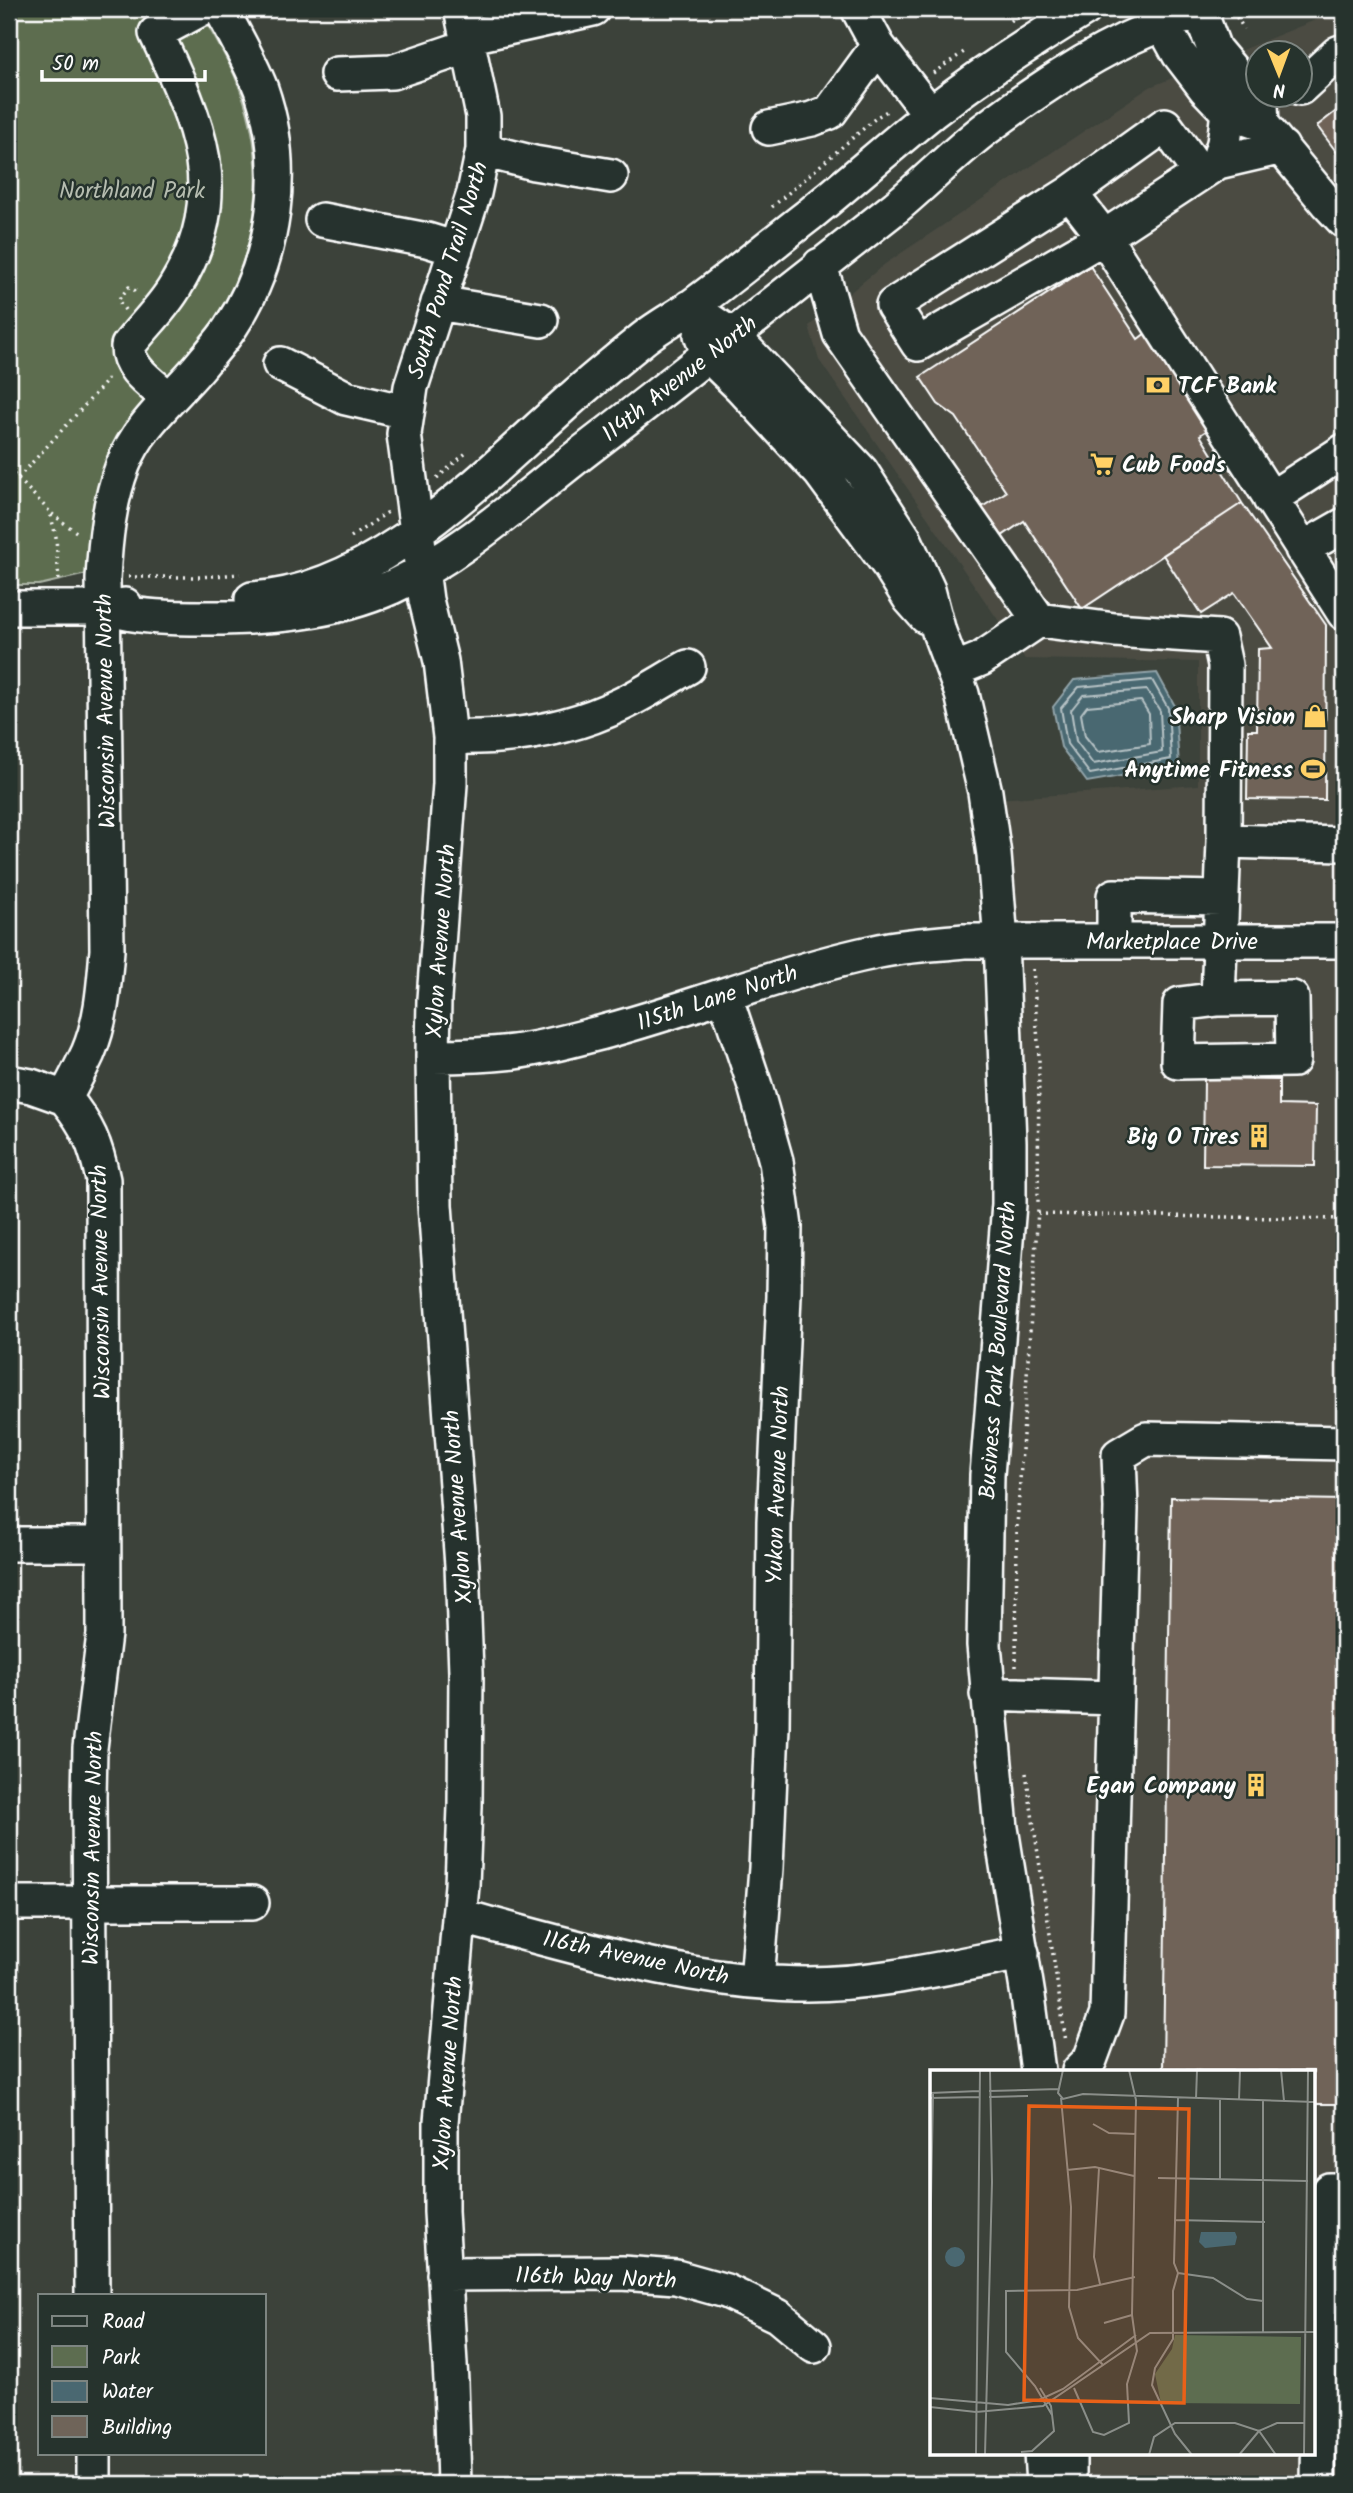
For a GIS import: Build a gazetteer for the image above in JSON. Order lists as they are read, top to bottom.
{
  "streets": {
    "street": [
      "South Pond Trail North",
      "114th Avenue North",
      "Wisconsin Avenue North",
      "Xylon Avenue North",
      "Marketplace Drive",
      "115th Lane North",
      "Business Park Boulevard North",
      "Yukon Avenue North",
      "116th Avenue North",
      "116th Way North"
    ]
  },
  "crossings": [
    ["South Pond Trail North", "114th Avenue North"],
    ["South Pond Trail North", "Xylon Avenue North"],
    ["114th Avenue North", "Wisconsin Avenue North"],
    ["114th Avenue North", "Xylon Avenue North"],
    ["114th Avenue North", "Business Park Boulevard North"],
    ["Xylon Avenue North", "115th Lane North"],
    ["Xylon Avenue North", "116th Avenue North"],
    ["Xylon Avenue North", "116th Way North"],
    ["Marketplace Drive", "115th Lane North"],
    ["Marketplace Drive", "Business Park Boulevard North"],
    ["115th Lane North", "Business Park Boulevard North"],
    ["115th Lane North", "Yukon Avenue North"],
    ["Business Park Boulevard North", "116th Avenue North"],
    ["Yukon Avenue North", "116th Avenue North"]
  ],
  "parks": ["Northland Park"],
  "places": {
    "bank": ["TCF Bank"],
    "supermarket": ["Cub Foods"],
    "shop": ["Sharp Vision"],
    "sports": ["Anytime Fitness"],
    "building": ["Big O Tires", "Egan Company"]
  },
  "legend": [
    "Road",
    "Park",
    "Water",
    "Building"
  ],
  "scale_bar": "50 m",
  "north": "bottom"
}
